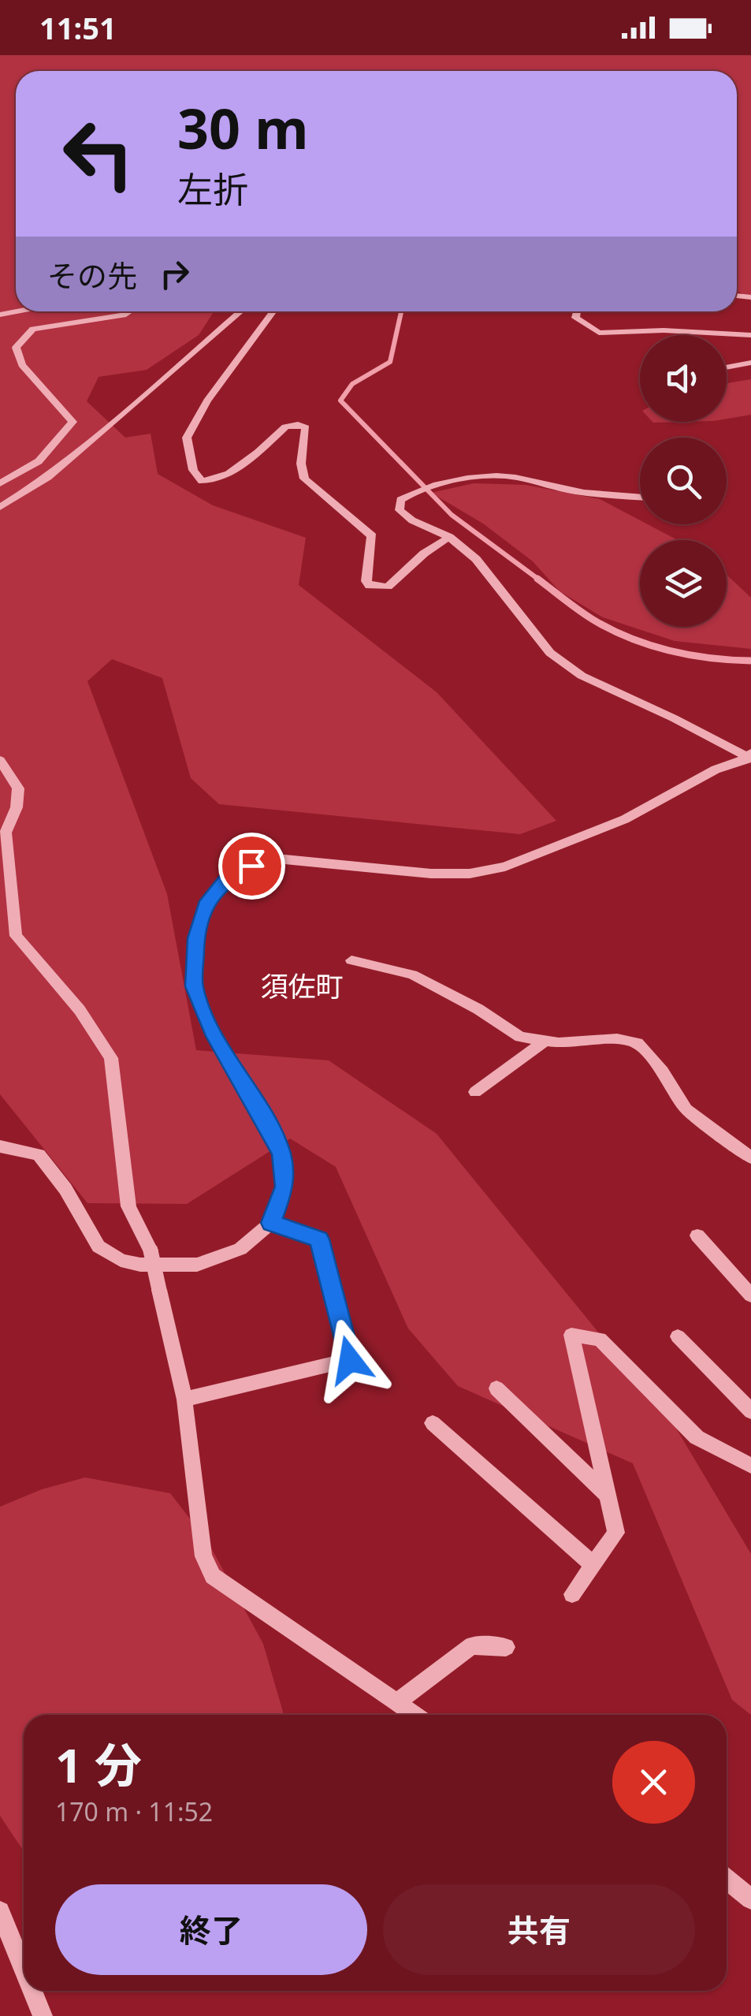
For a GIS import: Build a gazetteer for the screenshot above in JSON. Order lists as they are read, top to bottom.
{
  "districts": ["須佐町"],
  "page": {
    "status": "11:51",
    "turn": ["30 m", "左折"],
    "then": "その先",
    "heading": ["1 分", "170 m · 11:52"],
    "buttons": ["終了", "共有"]
  }
}
